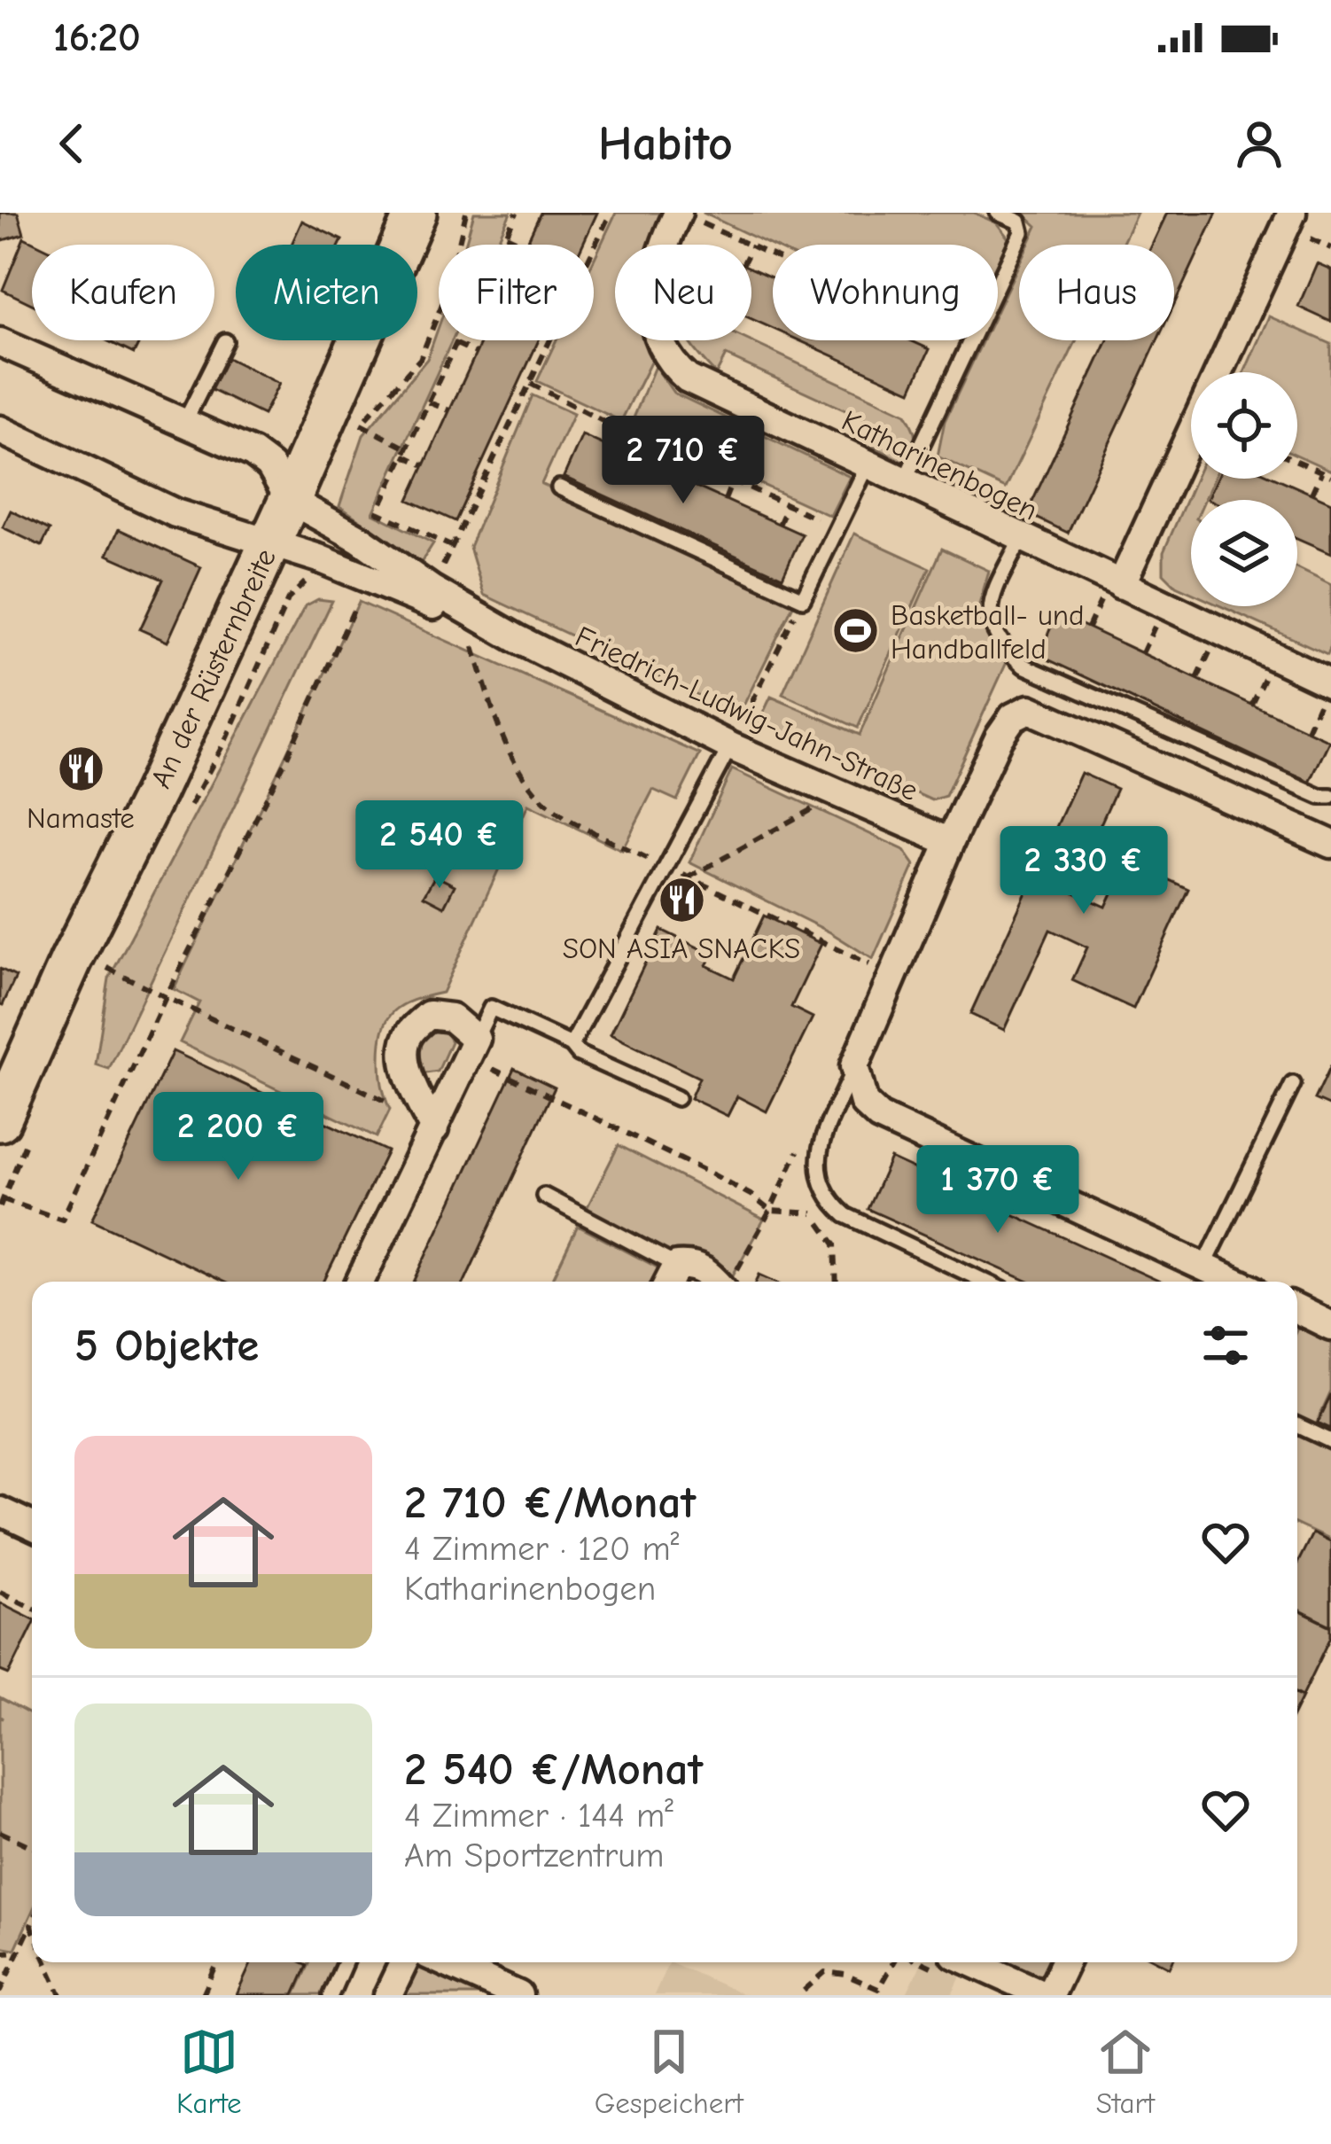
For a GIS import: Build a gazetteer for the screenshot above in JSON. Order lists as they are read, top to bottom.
{
  "streets": {
    "main road": ["An der Rüsternbreite"],
    "street": ["Katharinenbogen", "Friedrich-Ludwig-Jahn-Straße"]
  },
  "crossings": [
    ["An der Rüsternbreite", "Friedrich-Ludwig-Jahn-Straße"]
  ],
  "places": {
    "sports": ["Basketball- und Handballfeld"],
    "restaurant": ["Namaste", "SON ASIA SNACKS"]
  },
  "page": {
    "status": "16:20",
    "header": "Habito",
    "chip": [
      "Kaufen",
      "Mieten",
      "Filter",
      "Neu",
      "Wohnung",
      "Haus"
    ],
    "price": [
      "2 710 €",
      "2 540 €",
      "2 330 €",
      "2 200 €",
      "1 370 €"
    ],
    "heading": "5 Objekte",
    "list": [
      {
        "name": "2 710 €/Monat",
        "note": "4 Zimmer · 120 m² · Katharinenbogen"
      },
      {
        "name": "2 540 €/Monat",
        "note": "4 Zimmer · 144 m² · Am Sportzentrum"
      }
    ],
    "tabs": ["Karte", "Gespeichert", "Start"]
  }
}
